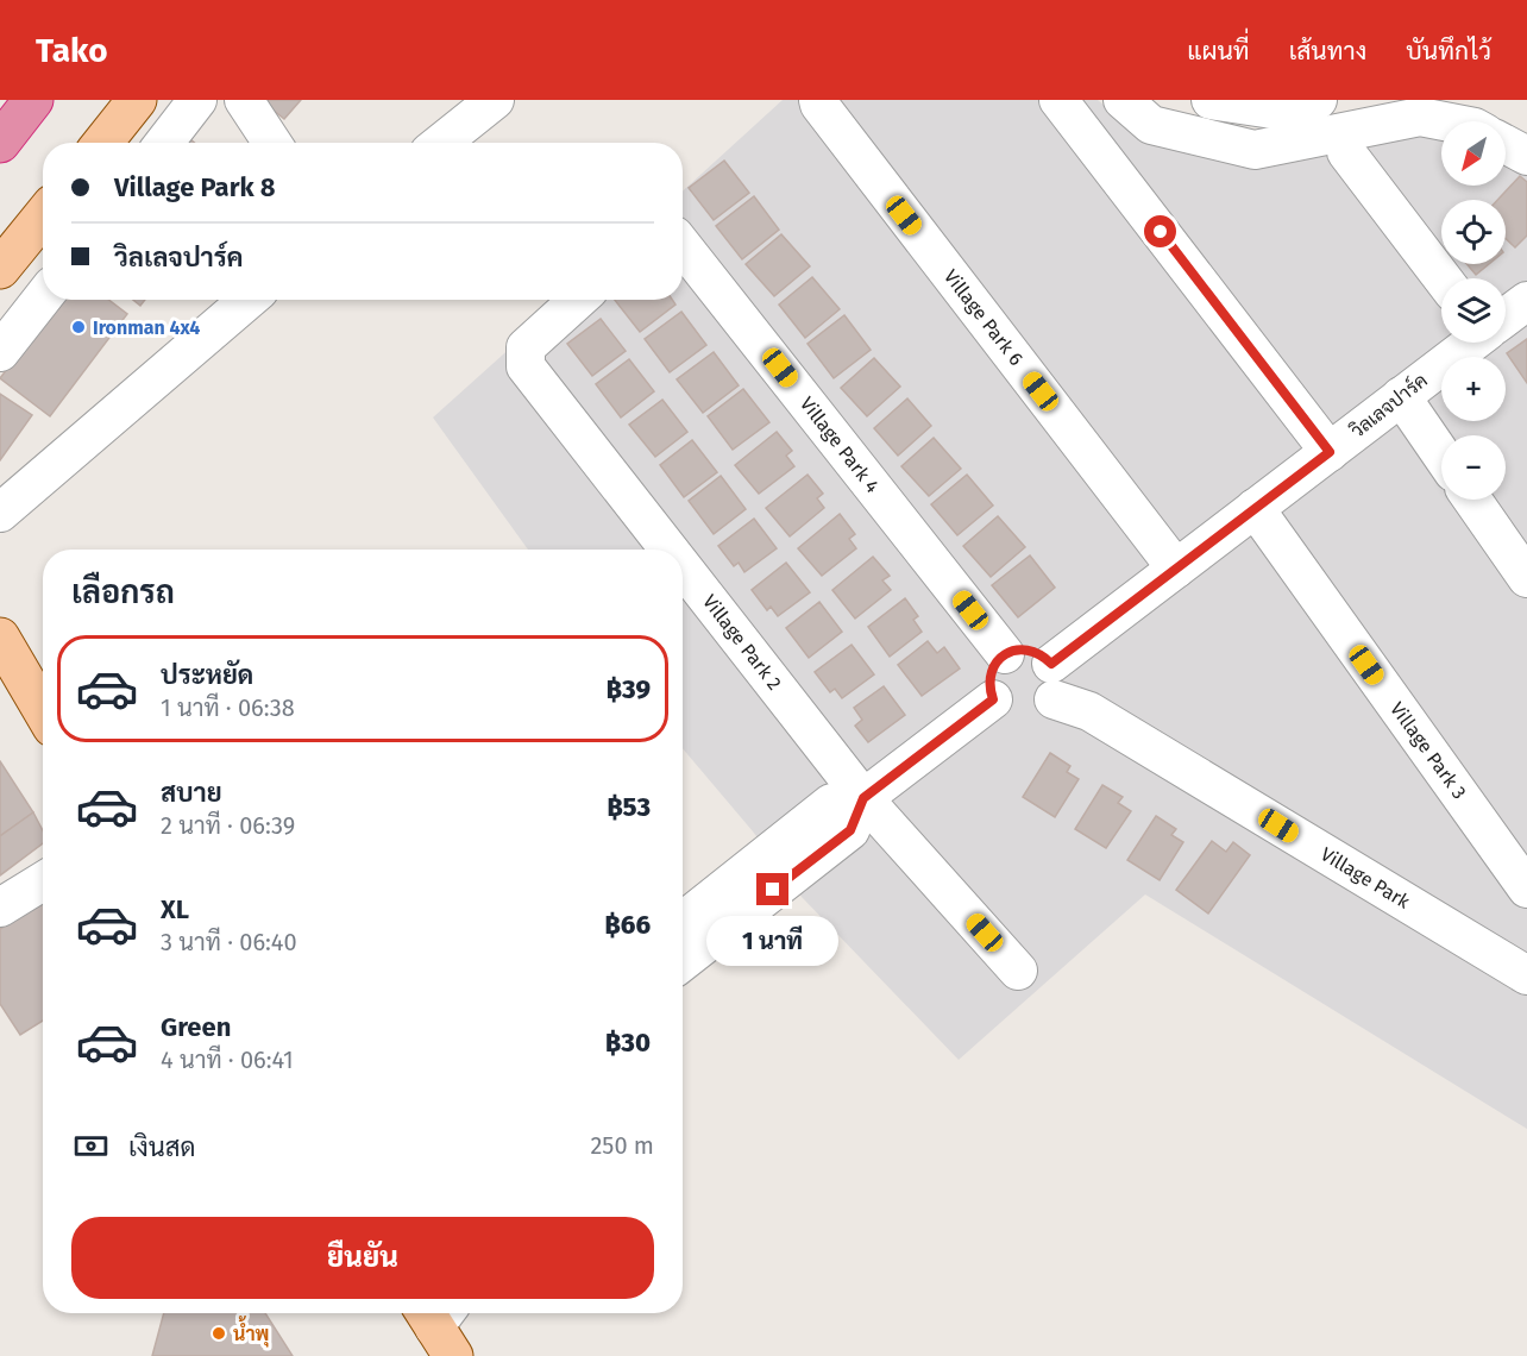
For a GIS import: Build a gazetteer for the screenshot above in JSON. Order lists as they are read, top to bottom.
{
  "streets": {
    "street": [
      "Village Park 6",
      "วิลเลจปาร์ค",
      "Village Park 4",
      "Village Park 2",
      "Village Park 3",
      "Village Park"
    ]
  },
  "crossings": [
    ["Village Park 6", "วิลเลจปาร์ค"],
    ["วิลเลจปาร์ค", "Village Park 4"],
    ["วิลเลจปาร์ค", "Village Park 3"],
    ["วิลเลจปาร์ค", "Village Park"],
    ["Village Park 4", "Village Park"]
  ],
  "places": ["Ironman 4x4", "น้ำพุ"],
  "north": "bottom left",
  "page": {
    "header": "Tako",
    "nav": ["แผนที่", "เส้นทาง", "บันทึกไว้"],
    "map_buttons": ["+", "−"],
    "banner": ["Village Park 8", "วิลเลจปาร์ค"],
    "heading": "เลือกรถ",
    "list": [
      {
        "name": "ประหยัด",
        "note": "1 นาที · 06:38",
        "value": "฿39"
      },
      {
        "name": "สบาย",
        "note": "2 นาที · 06:39",
        "value": "฿53"
      },
      {
        "name": "XL",
        "note": "3 นาที · 06:40",
        "value": "฿66"
      },
      {
        "name": "Green",
        "note": "4 นาที · 06:41",
        "value": "฿30"
      }
    ],
    "bubble": "1 นาที",
    "pay": ["เงินสด", "250 m"],
    "buttons": "ยืนยัน"
  }
}
